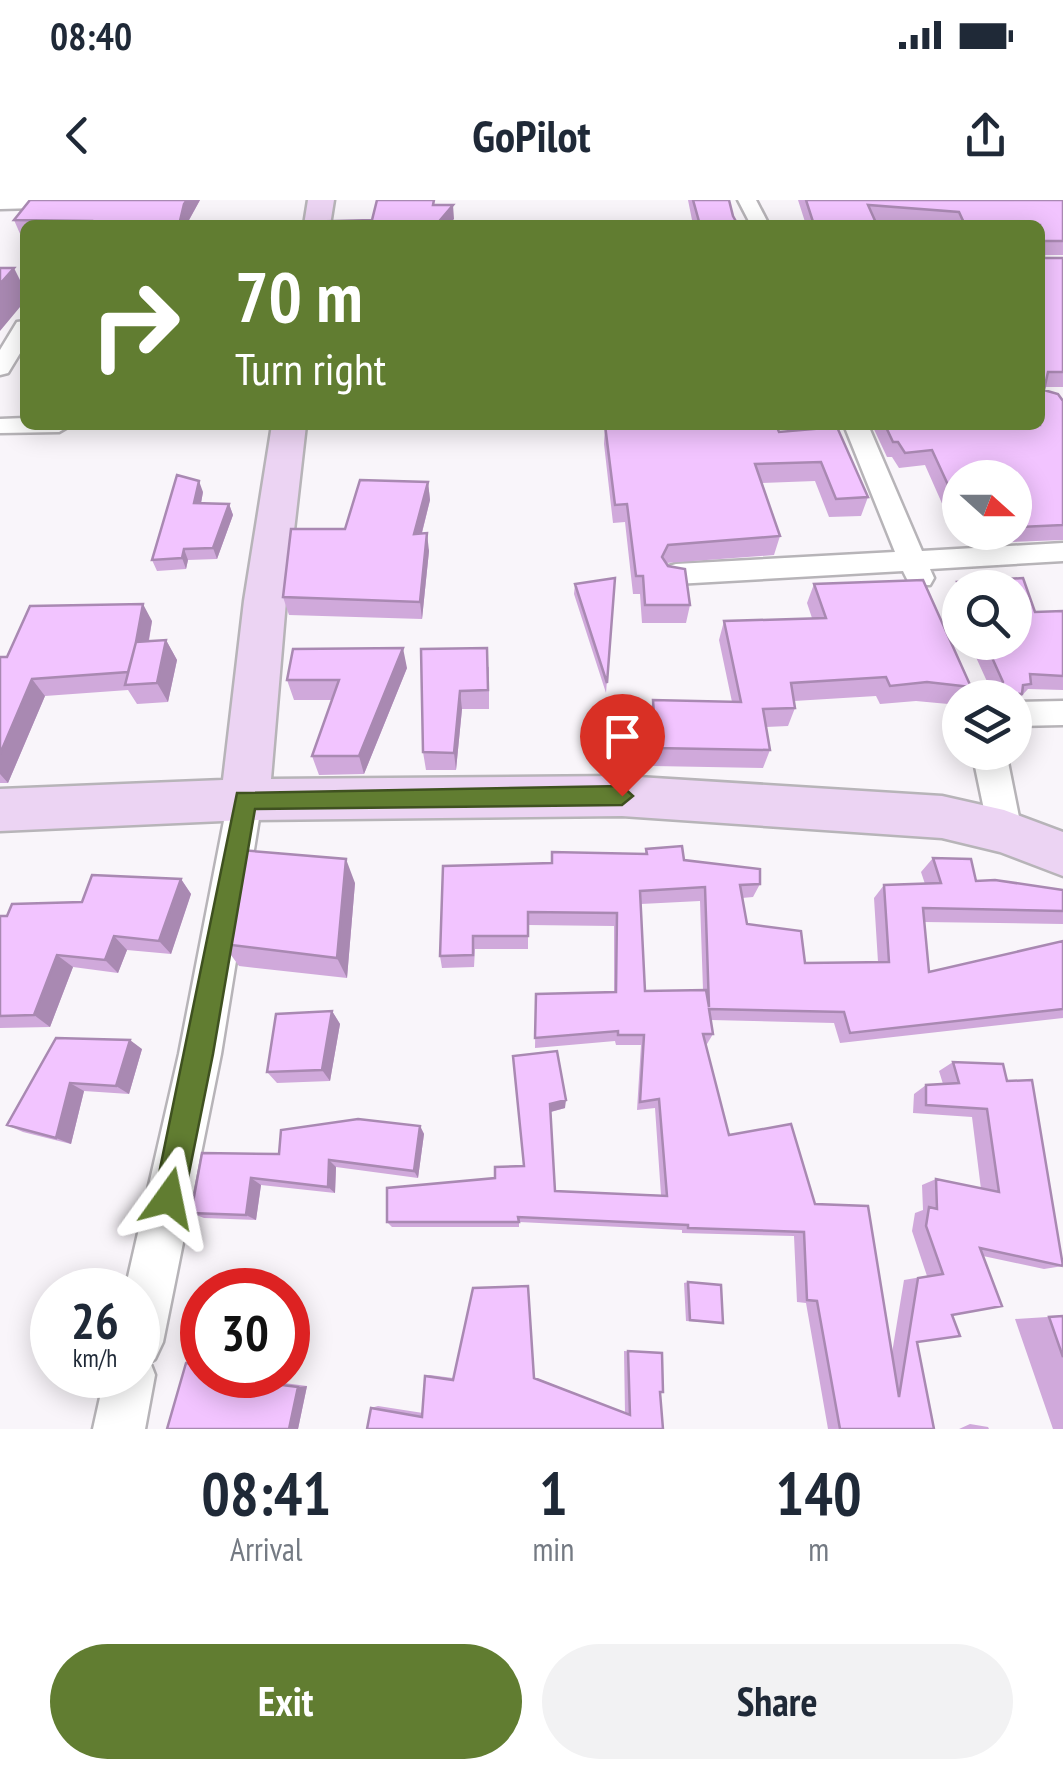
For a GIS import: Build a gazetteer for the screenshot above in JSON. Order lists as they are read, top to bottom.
{
  "north": "right",
  "page": {
    "status": "08:40",
    "header": "GoPilot",
    "turn": ["70 m", "Turn right"],
    "speed": "26 km/h",
    "limit": "30",
    "eta": [
      "08:41",
      "Arrival",
      "1",
      "min",
      "140",
      "m"
    ],
    "buttons": ["Exit", "Share"]
  }
}
